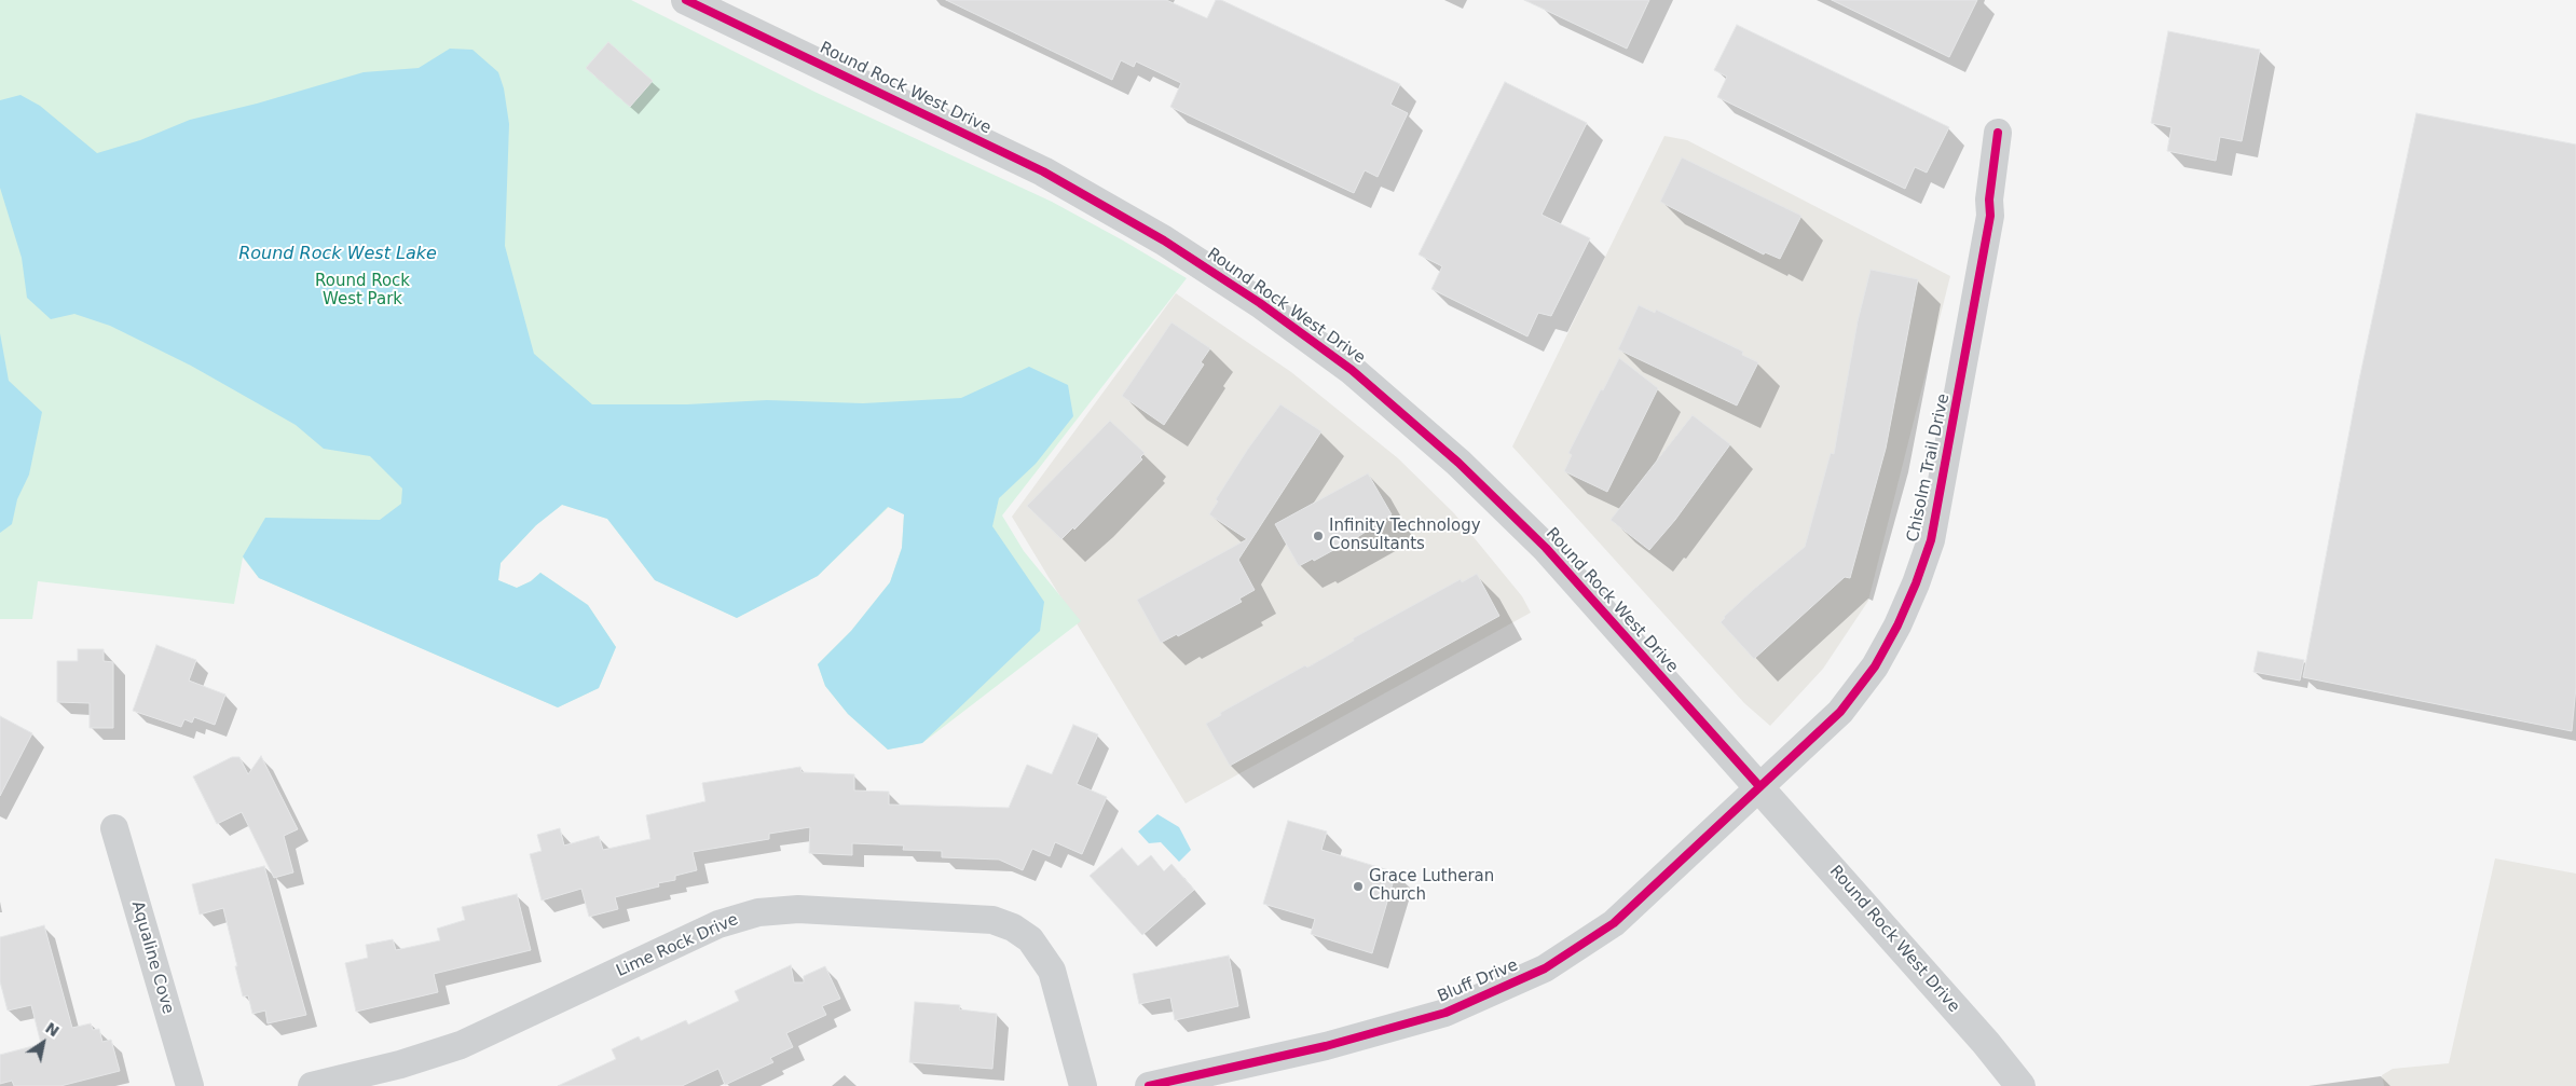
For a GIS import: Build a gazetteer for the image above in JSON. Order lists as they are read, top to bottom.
{
  "streets": {
    "street": [
      "Round Rock West Drive",
      "Chisolm Trail Drive",
      "Lime Rock Drive",
      "Aqualine Cove",
      "Bluff Drive"
    ]
  },
  "crossings": [
    ["Round Rock West Drive", "Chisolm Trail Drive"],
    ["Round Rock West Drive", "Bluff Drive"],
    ["Chisolm Trail Drive", "Bluff Drive"]
  ],
  "water": ["Round Rock West Lake"],
  "parks": ["Round Rock West Park"],
  "places": ["Infinity Technology Consultants", "Grace Lutheran Church"],
  "north": "top right"
}
